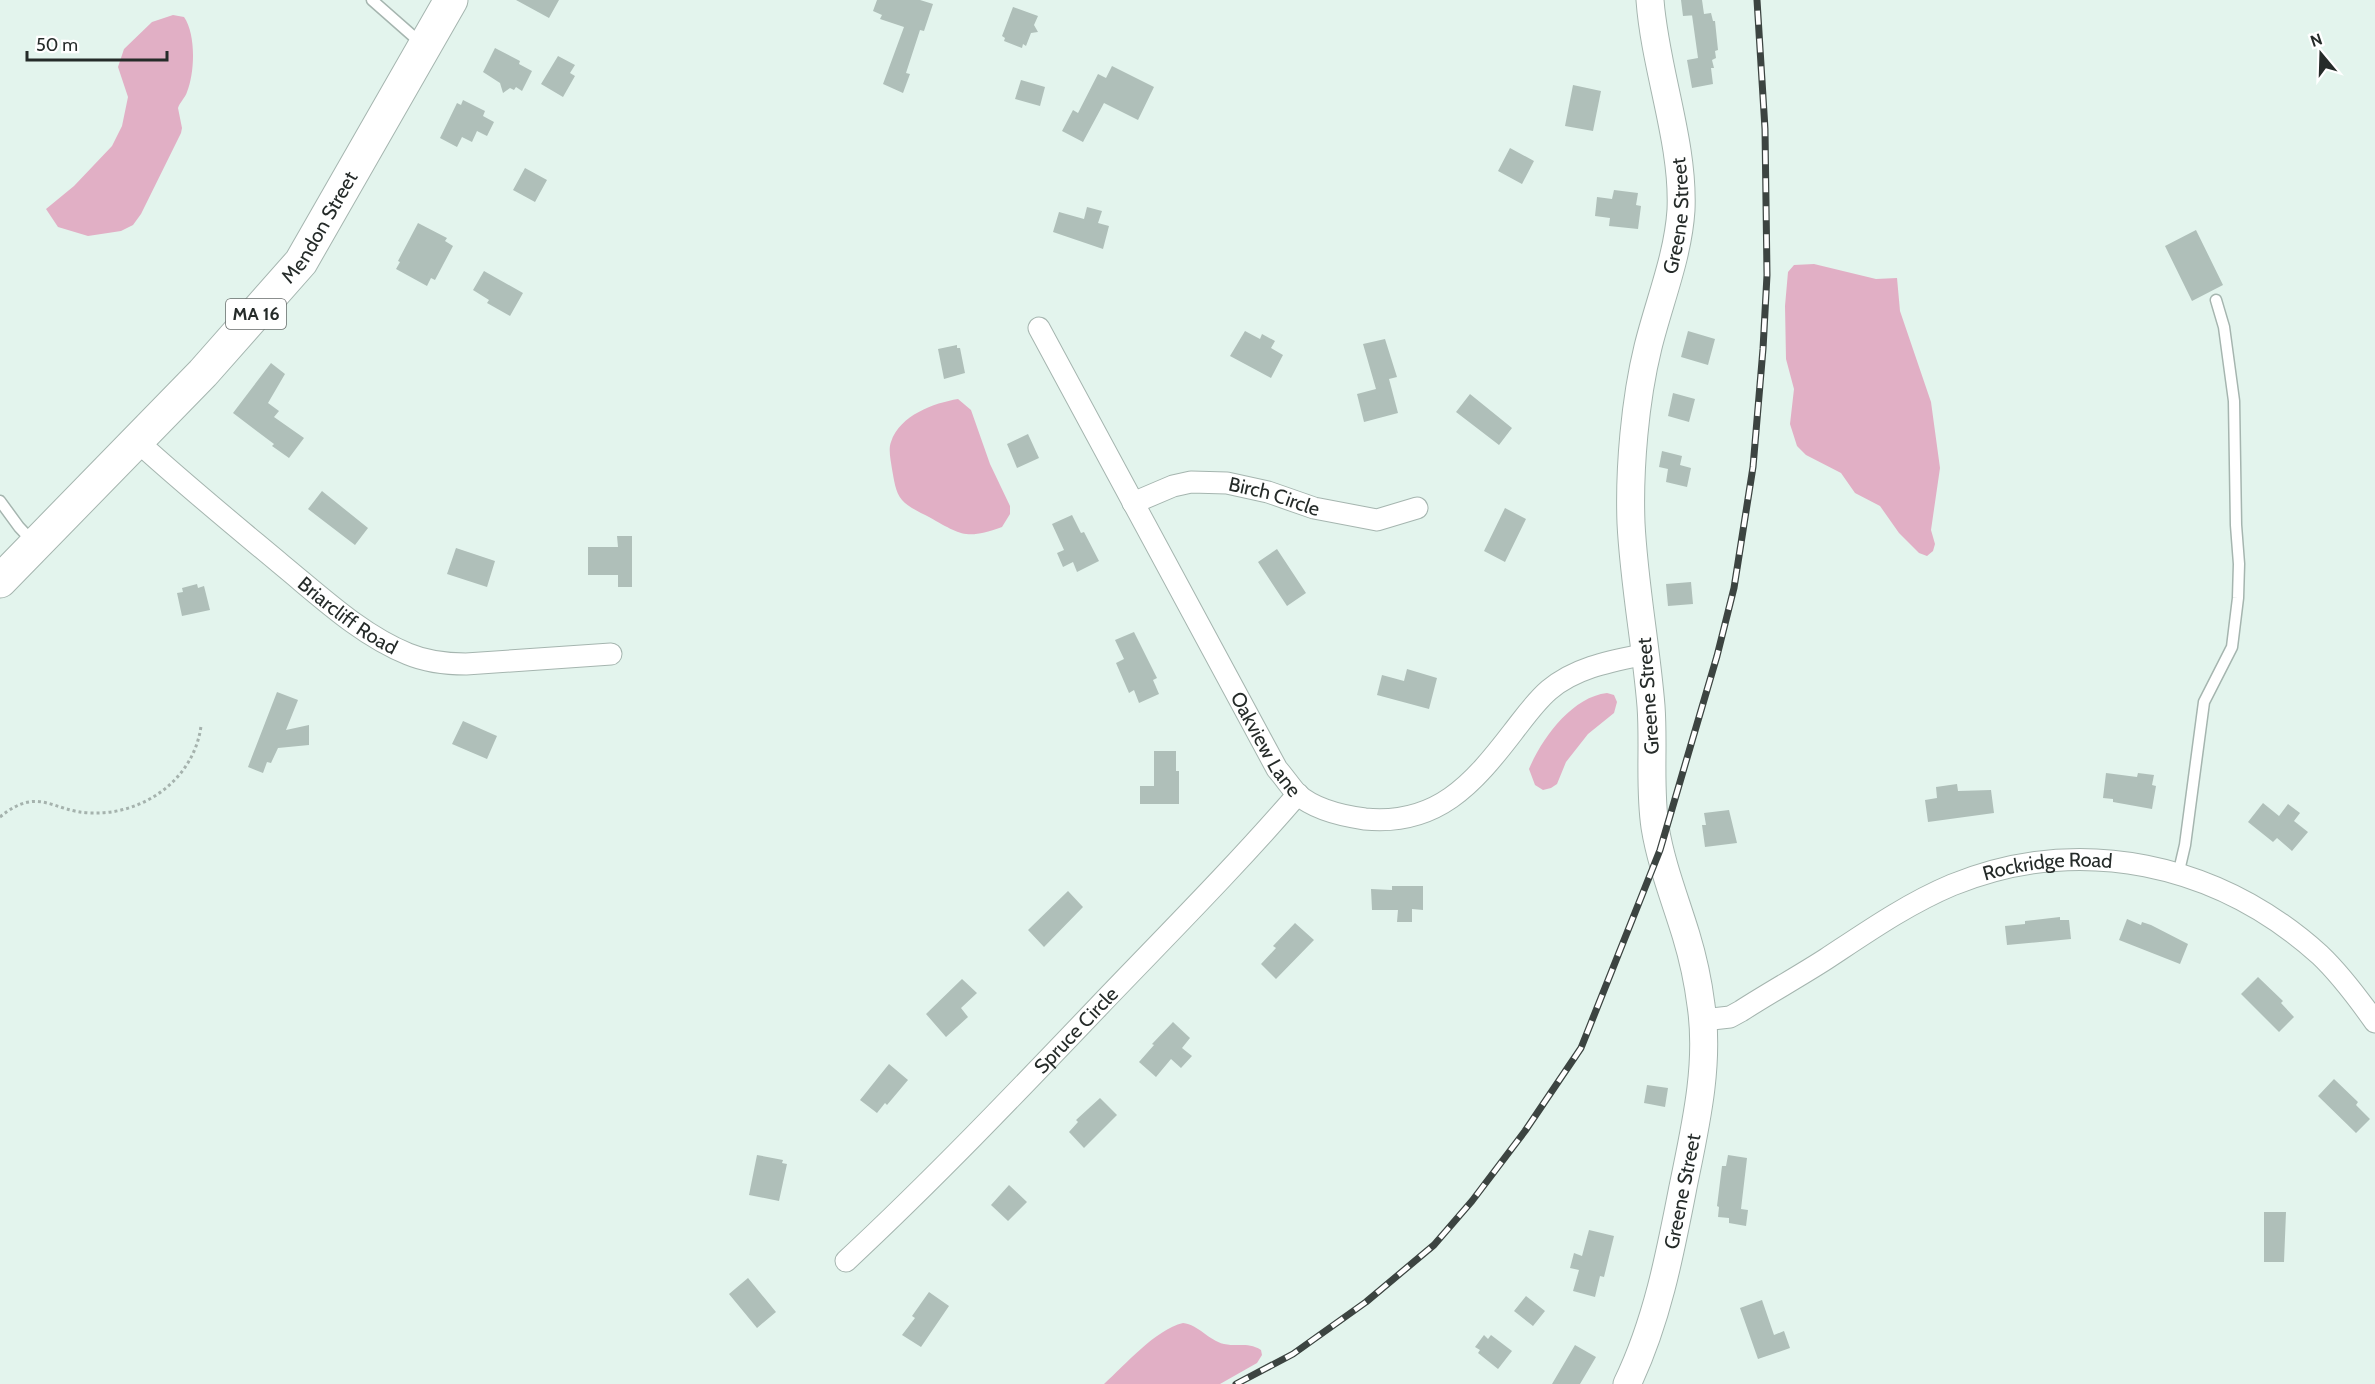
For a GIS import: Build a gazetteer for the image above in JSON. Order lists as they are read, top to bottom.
{
  "streets": {
    "main road": ["Mendon Street", "MA 16"],
    "street": [
      "Greene Street",
      "Birch Circle",
      "Briarcliff Road",
      "Oakview Lane",
      "Rockridge Road",
      "Spruce Circle"
    ]
  },
  "crossings": [
    ["Greene Street", "Oakview Lane"],
    ["Greene Street", "Rockridge Road"],
    ["Mendon Street", "Briarcliff Road"],
    ["Birch Circle", "Oakview Lane"],
    ["Oakview Lane", "Spruce Circle"]
  ],
  "scale_bar": "50 m",
  "north": "top"
}
